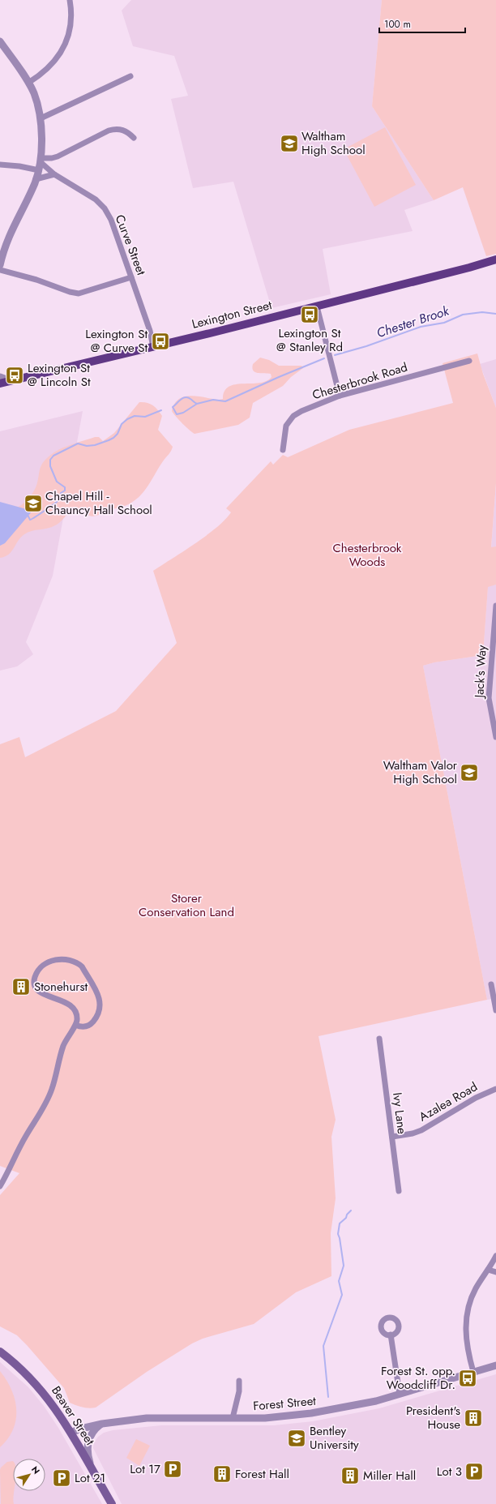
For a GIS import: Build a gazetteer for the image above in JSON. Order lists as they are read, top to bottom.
{
  "streets": {
    "main road": ["Lexington Street", "Beaver Street"],
    "street": [
      "Curve Street",
      "Chesterbrook Road",
      "Jack's Way",
      "Azalea Road",
      "Ivy Lane",
      "Forest Street"
    ]
  },
  "crossings": [
    ["Curve Street", "Lexington Street"],
    ["Azalea Road", "Ivy Lane"],
    ["Forest Street", "Beaver Street"]
  ],
  "water": ["Chester Brook"],
  "parks": ["Chesterbrook Woods", "Storer Conservation Land"],
  "places": {
    "school or university": [
      "Waltham High School",
      "Chapel Hill - Chauncy Hall School",
      "Waltham Valor High School",
      "Bentley University"
    ],
    "bus stop": [
      "Lexington St @ Stanley Rd",
      "Lexington St @ Curve St",
      "Lexington St @ Lincoln St",
      "Forest St. opp. Woodcliff Dr."
    ],
    "building": [
      "Stonehurst",
      "President's House",
      "Forest Hall",
      "Miller Hall"
    ],
    "parking": ["Lot 17", "Lot 3", "Lot 21"]
  },
  "scale_bar": "100 m",
  "north": "top right"
}
